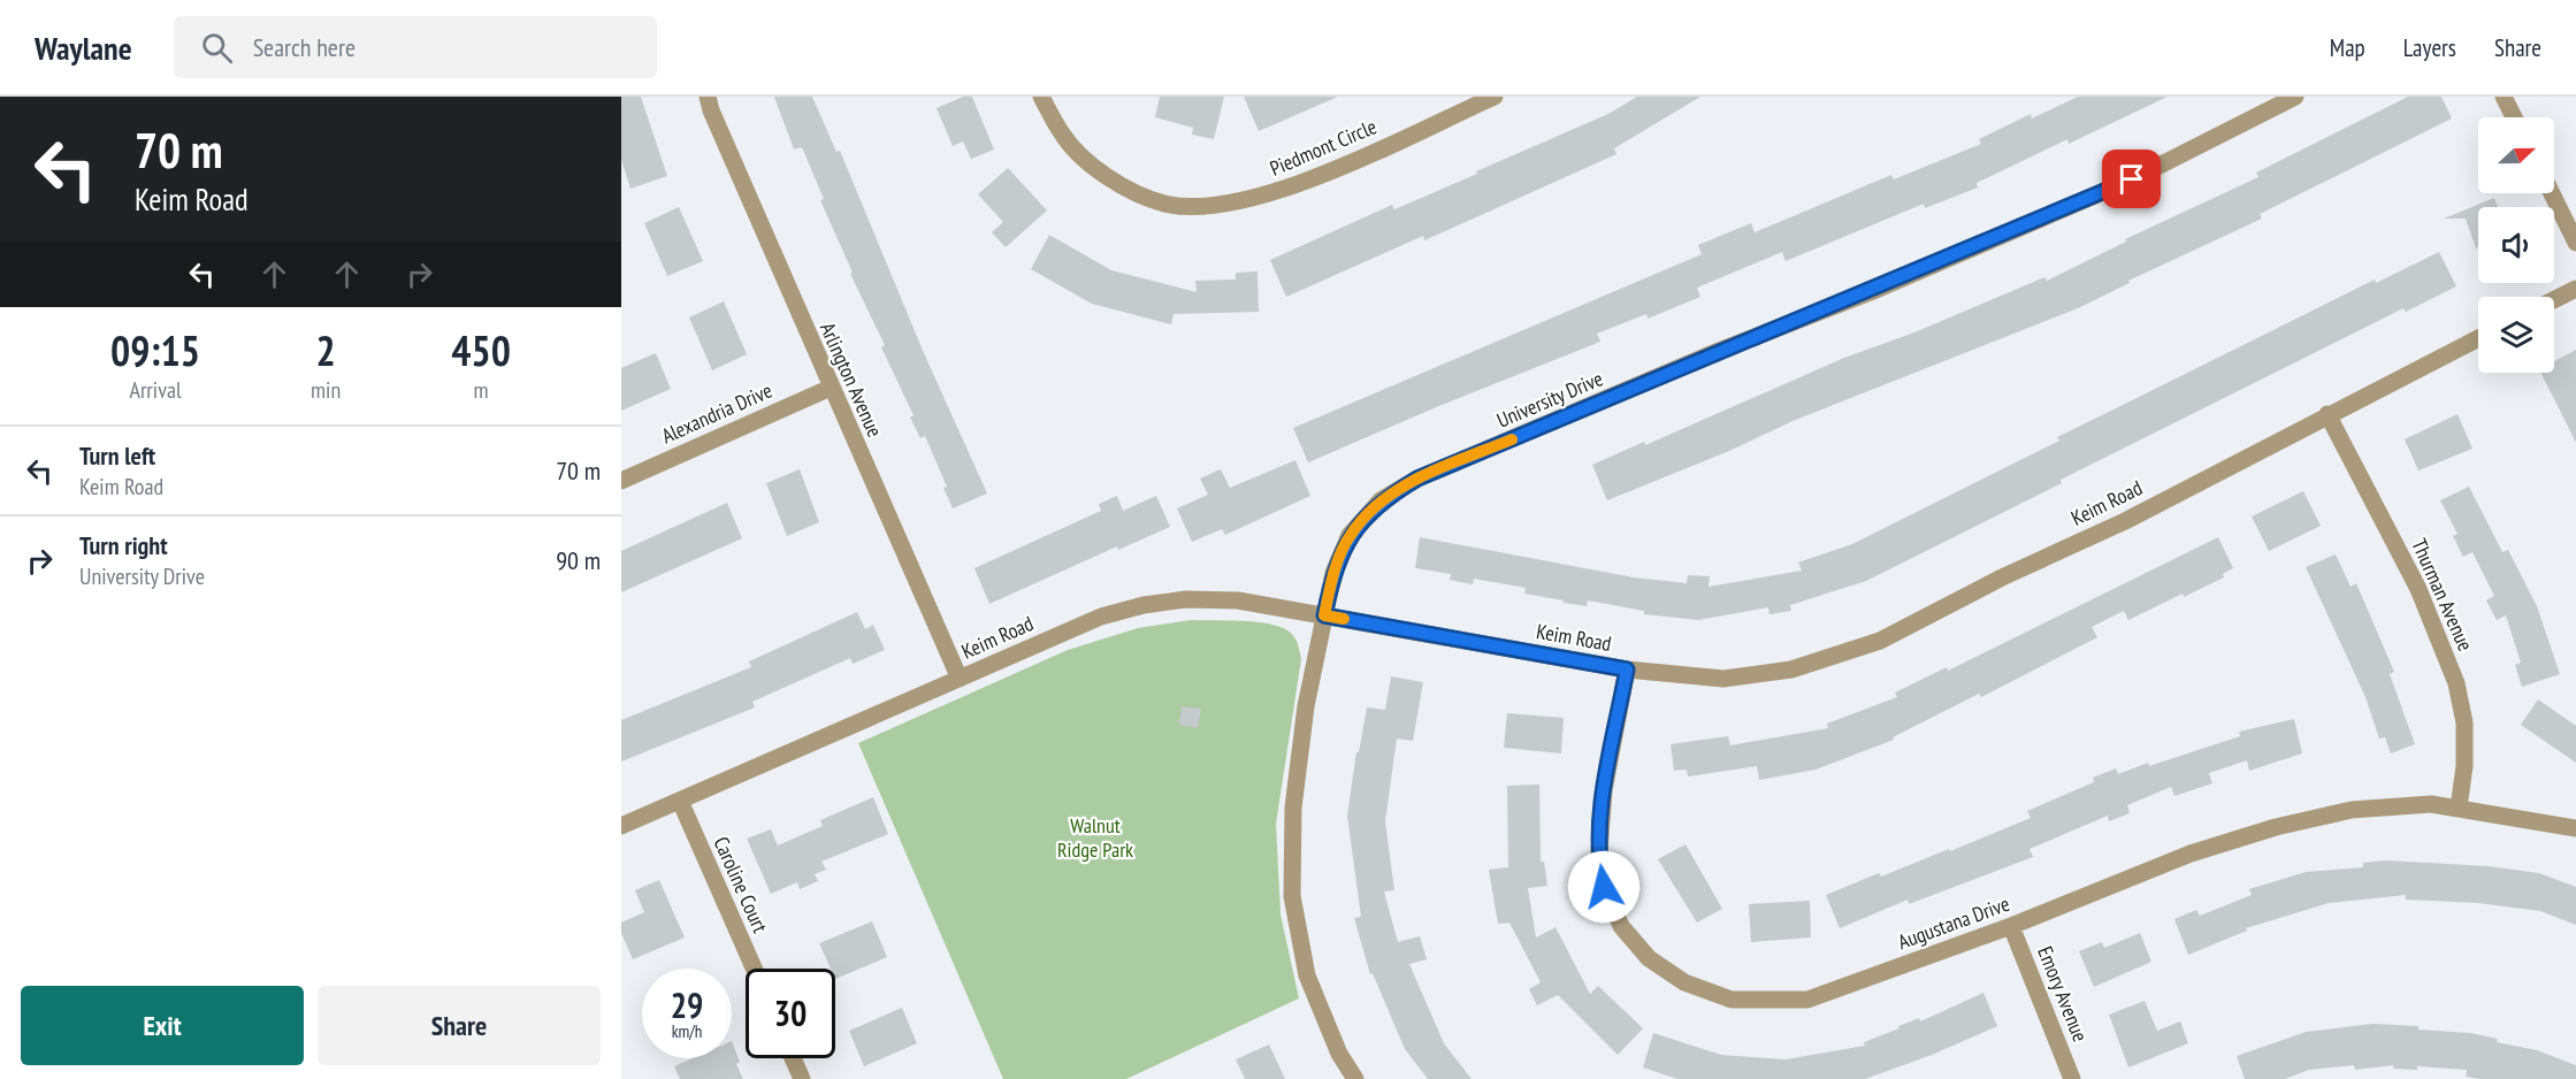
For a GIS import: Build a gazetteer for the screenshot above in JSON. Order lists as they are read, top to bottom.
{
  "streets": {
    "street": [
      "Piedmont Circle",
      "Arlington Avenue",
      "University Drive",
      "Alexandria Drive",
      "Keim Road",
      "Thurman Avenue",
      "Caroline Court",
      "Augustana Drive",
      "Emory Avenue"
    ]
  },
  "crossings": [
    ["Arlington Avenue", "Alexandria Drive"],
    ["Arlington Avenue", "Keim Road"],
    ["University Drive", "Keim Road"],
    ["Keim Road", "Thurman Avenue"],
    ["Keim Road", "Caroline Court"],
    ["Keim Road", "Augustana Drive"],
    ["Thurman Avenue", "Augustana Drive"],
    ["Augustana Drive", "Emory Avenue"]
  ],
  "parks": ["Walnut Ridge Park"],
  "north": "right",
  "page": {
    "header": "Waylane",
    "search": "Search here",
    "nav": ["Map", "Layers", "Share"],
    "turn": ["70 m", "Keim Road"],
    "eta": [
      "09:15",
      "Arrival",
      "2",
      "min",
      "450",
      "m"
    ],
    "list": [
      {
        "name": "Turn left",
        "note": "Keim Road",
        "value": "70 m"
      },
      {
        "name": "Turn right",
        "note": "University Drive",
        "value": "90 m"
      }
    ],
    "speed": "29 km/h",
    "limit": "30",
    "buttons": ["Exit", "Share"]
  }
}
